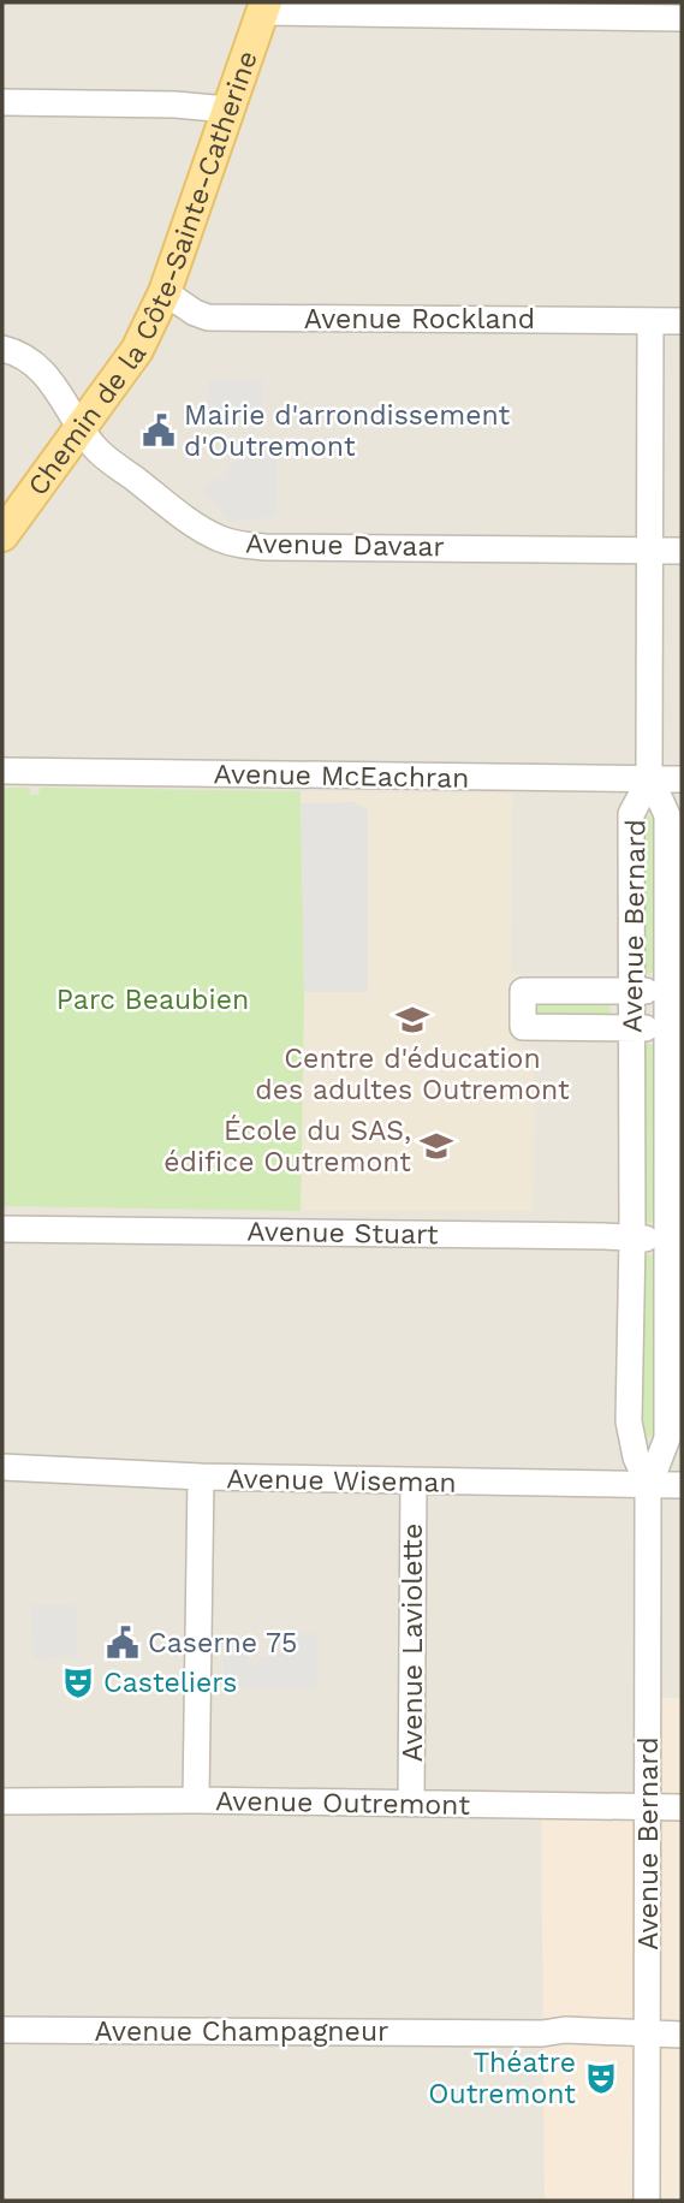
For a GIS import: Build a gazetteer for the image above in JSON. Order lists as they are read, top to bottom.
{
  "streets": {
    "main road": ["Chemin de la Côte-Sainte-Catherine"],
    "street": [
      "Avenue Rockland",
      "Avenue Davaar",
      "Avenue McEachran",
      "Avenue Bernard",
      "Avenue Stuart",
      "Avenue Wiseman",
      "Avenue Laviolette",
      "Avenue Outremont",
      "Avenue Champagneur"
    ]
  },
  "crossings": [
    ["Chemin de la Côte-Sainte-Catherine", "Avenue Rockland"],
    ["Chemin de la Côte-Sainte-Catherine", "Avenue Davaar"],
    ["Avenue McEachran", "Avenue Bernard"],
    ["Avenue Bernard", "Avenue Stuart"],
    ["Avenue Bernard", "Avenue Wiseman"],
    ["Avenue Bernard", "Avenue Outremont"],
    ["Avenue Bernard", "Avenue Champagneur"],
    ["Avenue Wiseman", "Avenue Laviolette"],
    ["Avenue Laviolette", "Avenue Outremont"]
  ],
  "parks": ["Parc Beaubien"],
  "places": {
    "public building": ["Mairie d'arrondissement d'Outremont", "Caserne 75"],
    "school or university": ["Centre d'éducation des adultes Outremont", "École du SAS, édifice Outremont"],
    "theatre": ["Casteliers", "Théatre Outremont"]
  }
}
